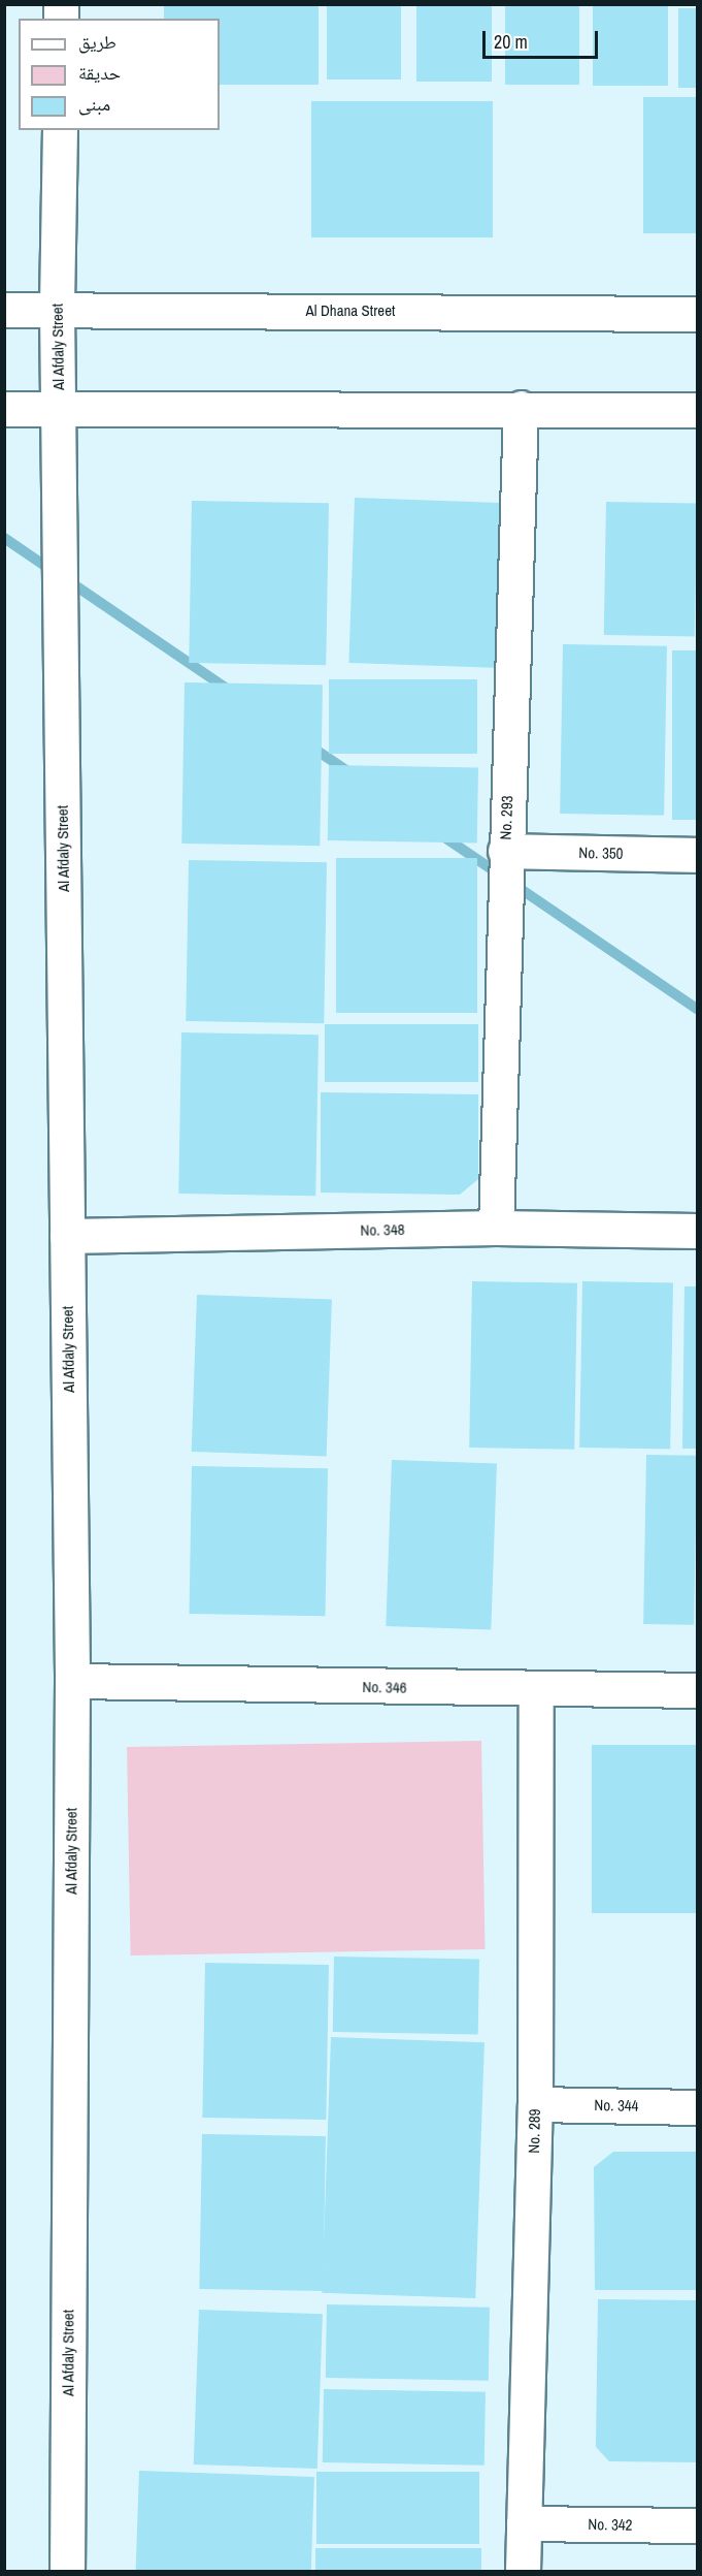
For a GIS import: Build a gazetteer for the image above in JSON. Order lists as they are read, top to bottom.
{
  "streets": {
    "street": [
      "Al Dhana Street",
      "Al Afdaly Street",
      "No. 293",
      "No. 350",
      "No. 348",
      "No. 346",
      "No. 344",
      "No. 289",
      "No. 342"
    ]
  },
  "crossings": [
    ["Al Dhana Street", "Al Afdaly Street"],
    ["Al Afdaly Street", "No. 348"],
    ["Al Afdaly Street", "No. 346"],
    ["No. 293", "No. 350"],
    ["No. 293", "No. 348"],
    ["No. 346", "No. 289"],
    ["No. 344", "No. 289"],
    ["No. 289", "No. 342"]
  ],
  "legend": ["طريق", "حديقة", "مبنى"],
  "scale_bar": "20 m"
}
